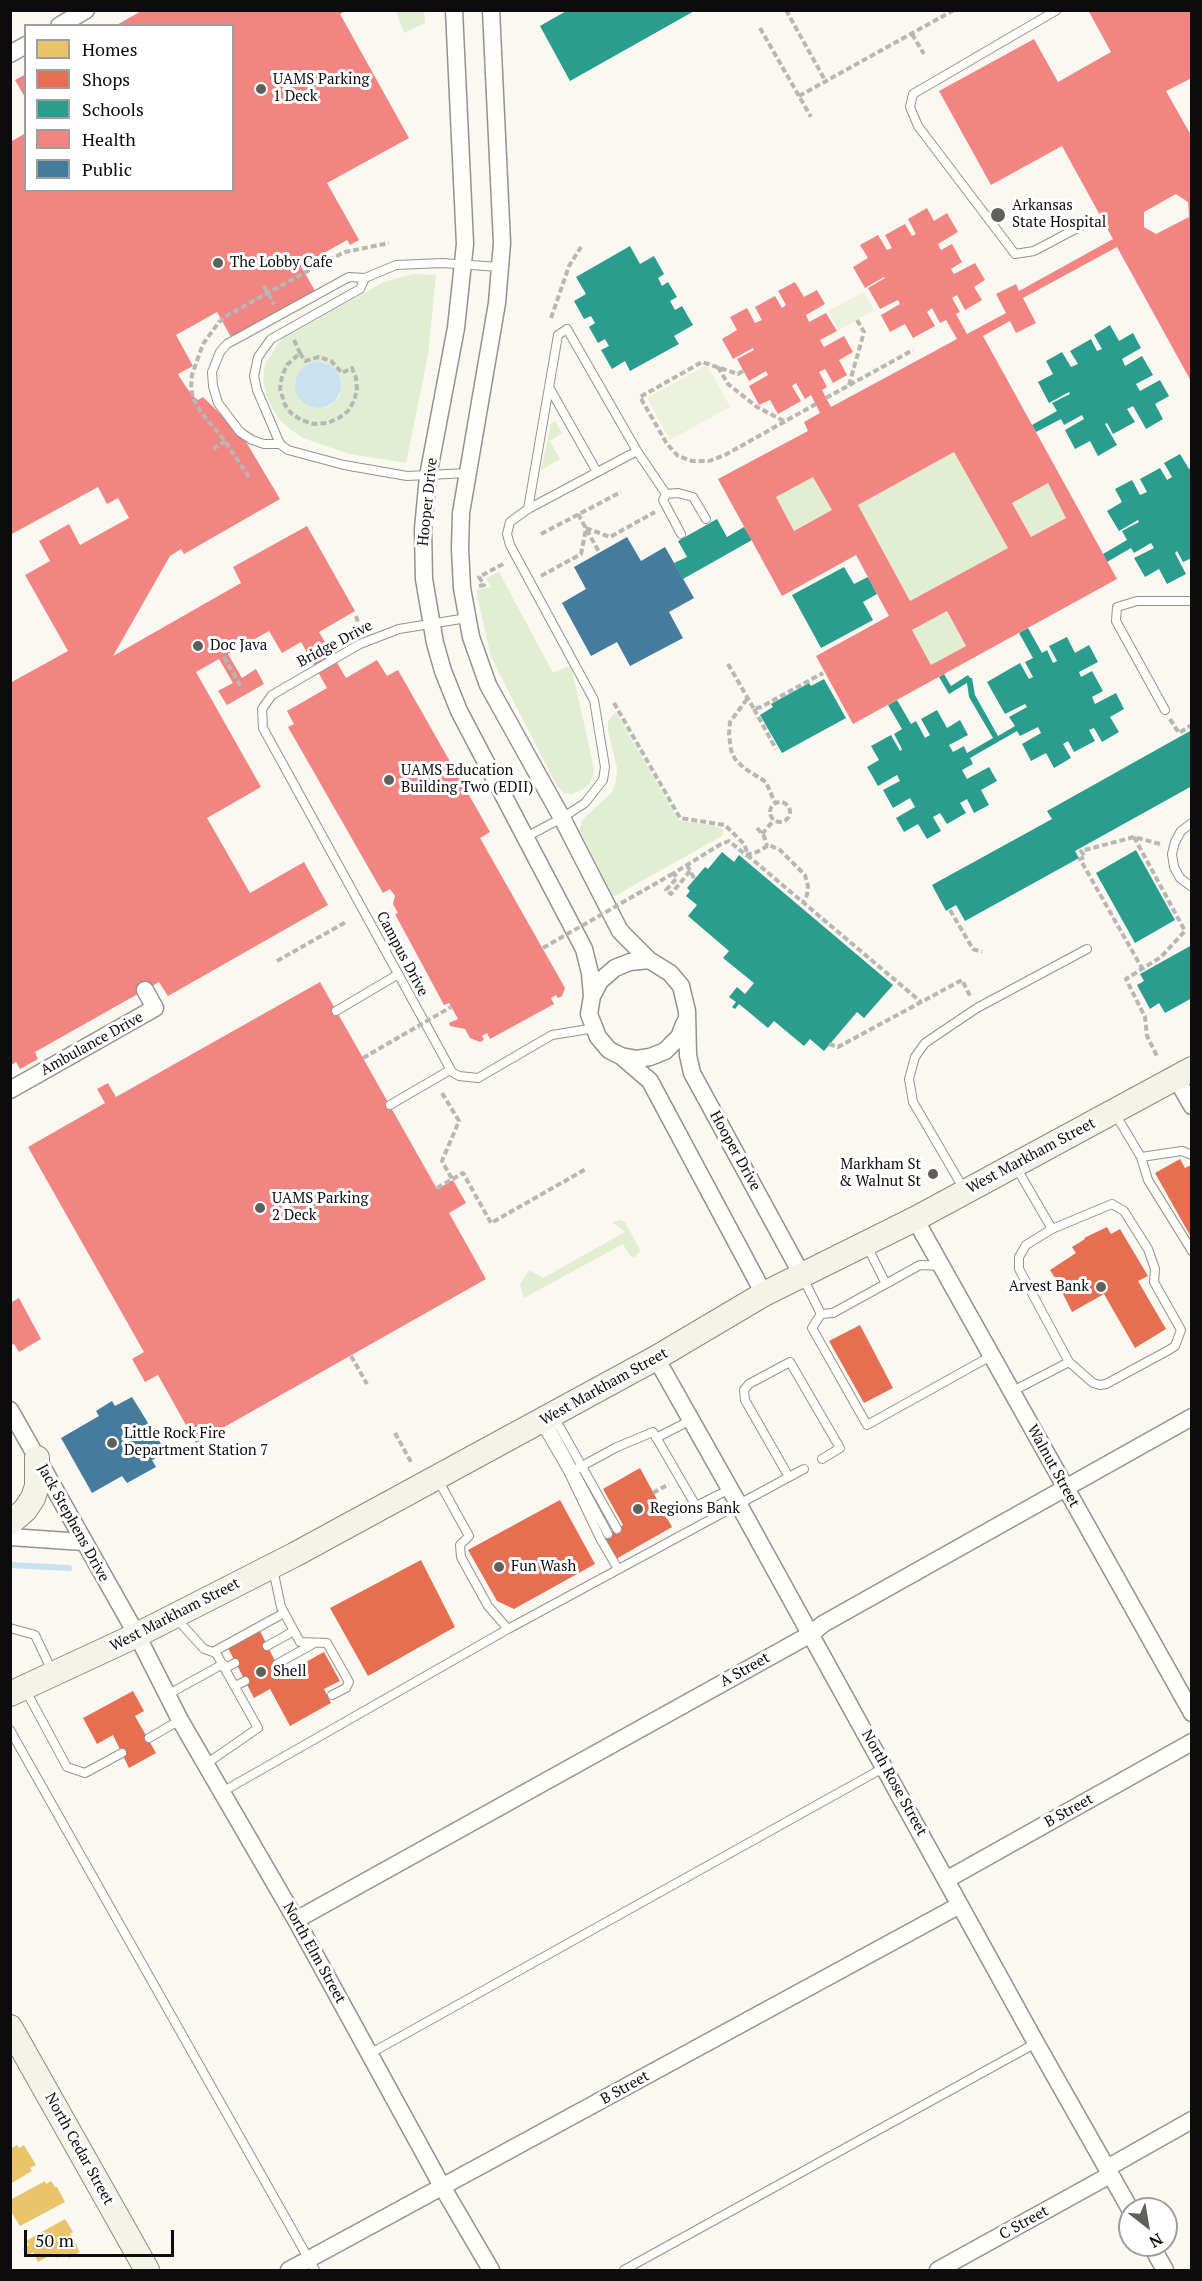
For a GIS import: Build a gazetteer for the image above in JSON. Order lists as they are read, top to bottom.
{
  "streets": {
    "main road": ["West Markham Street", "North Cedar Street"],
    "street": [
      "Hooper Drive",
      "Ambulance Drive",
      "Walnut Street",
      "Jack Stephens Drive",
      "A Street",
      "North Rose Street",
      "B Street",
      "North Elm Street",
      "C Street"
    ],
    "lane": ["Bridge Drive", "Campus Drive"]
  },
  "crossings": [
    ["Hooper Drive", "Bridge Drive"],
    ["Hooper Drive", "West Markham Street"],
    ["Bridge Drive", "Campus Drive"],
    ["West Markham Street", "Walnut Street"],
    ["West Markham Street", "Jack Stephens Drive"],
    ["West Markham Street", "North Rose Street"],
    ["West Markham Street", "North Elm Street"],
    ["Walnut Street", "A Street"],
    ["Jack Stephens Drive", "North Elm Street"],
    ["A Street", "North Rose Street"],
    ["A Street", "North Elm Street"],
    ["North Rose Street", "B Street"],
    ["North Rose Street", "C Street"],
    ["B Street", "North Elm Street"]
  ],
  "places": [
    "UAMS Parking 1 Deck",
    "Arkansas State Hospital",
    "The Lobby Cafe",
    "Doc Java",
    "UAMS Education Building Two (EDII)",
    "Markham St & Walnut St",
    "UAMS Parking 2 Deck",
    "Arvest Bank",
    "Little Rock Fire Department Station 7",
    "Regions Bank",
    "Fun Wash",
    "Shell"
  ],
  "legend": [
    "Homes",
    "Shops",
    "Schools",
    "Health",
    "Public"
  ],
  "scale_bar": "50 m",
  "north": "bottom right"
}
